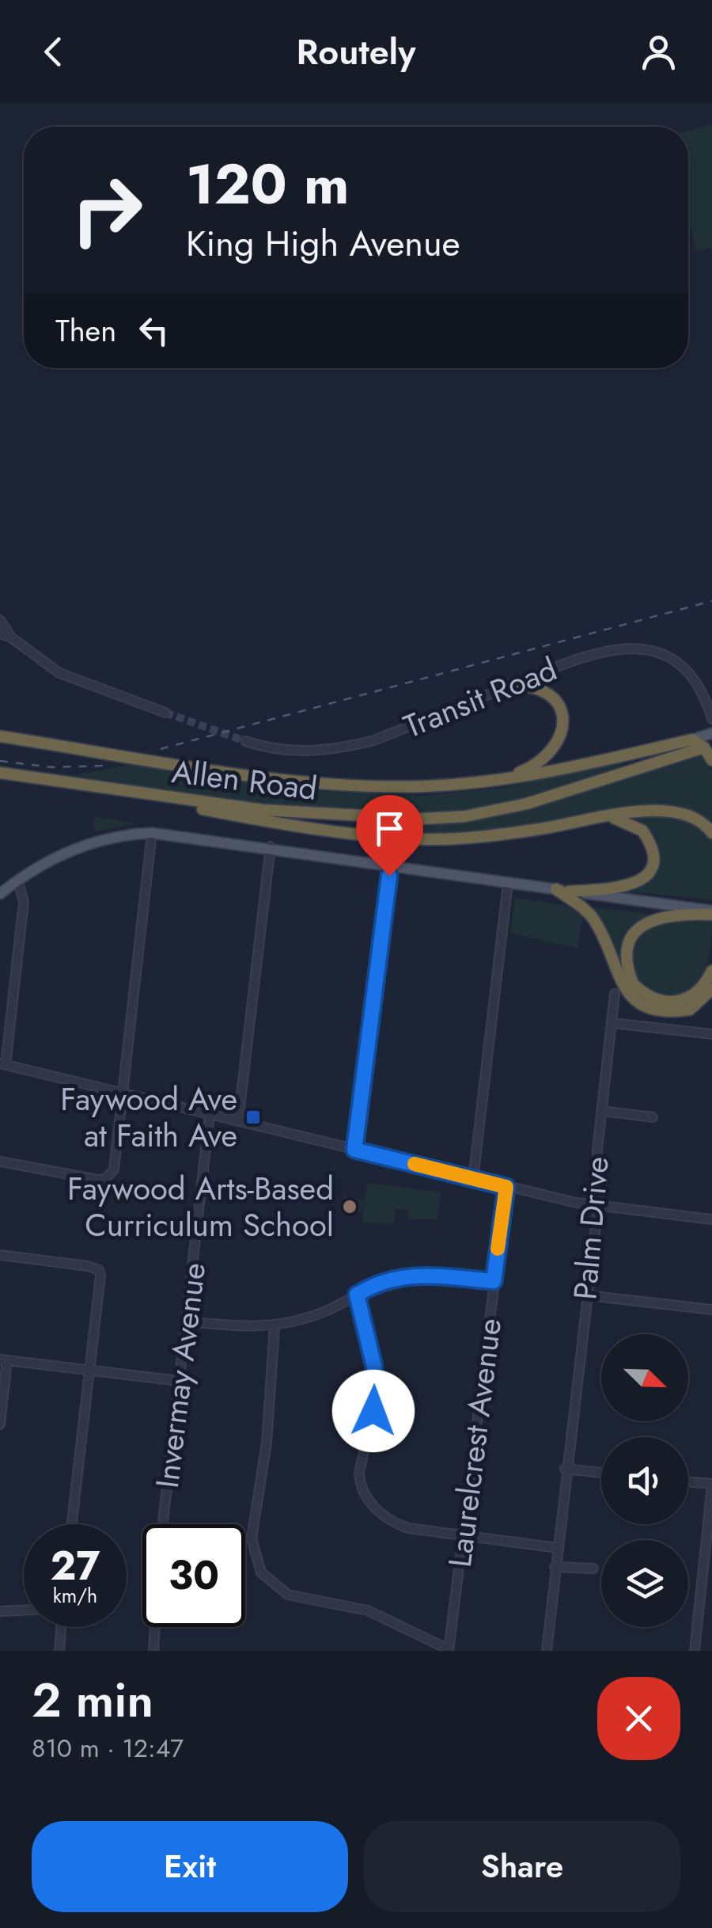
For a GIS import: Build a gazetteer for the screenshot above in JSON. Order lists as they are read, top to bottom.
{
  "streets": {
    "highway": ["Allen Road"],
    "street": [
      "Transit Road",
      "Palm Drive",
      "Invermay Avenue",
      "Laurelcrest Avenue"
    ]
  },
  "crossings": [
    ["Transit Road", "Allen Road"]
  ],
  "places": {
    "transit": ["Faywood Ave at Faith Ave"],
    "other": ["Faywood Arts-Based Curriculum School"]
  },
  "north": "bottom right",
  "page": {
    "header": "Routely",
    "turn": ["120 m", "King High Avenue"],
    "then": "Then",
    "speed": "27 km/h",
    "limit": "30",
    "heading": ["2 min", "810 m · 12:47"],
    "buttons": ["Exit", "Share"]
  }
}
